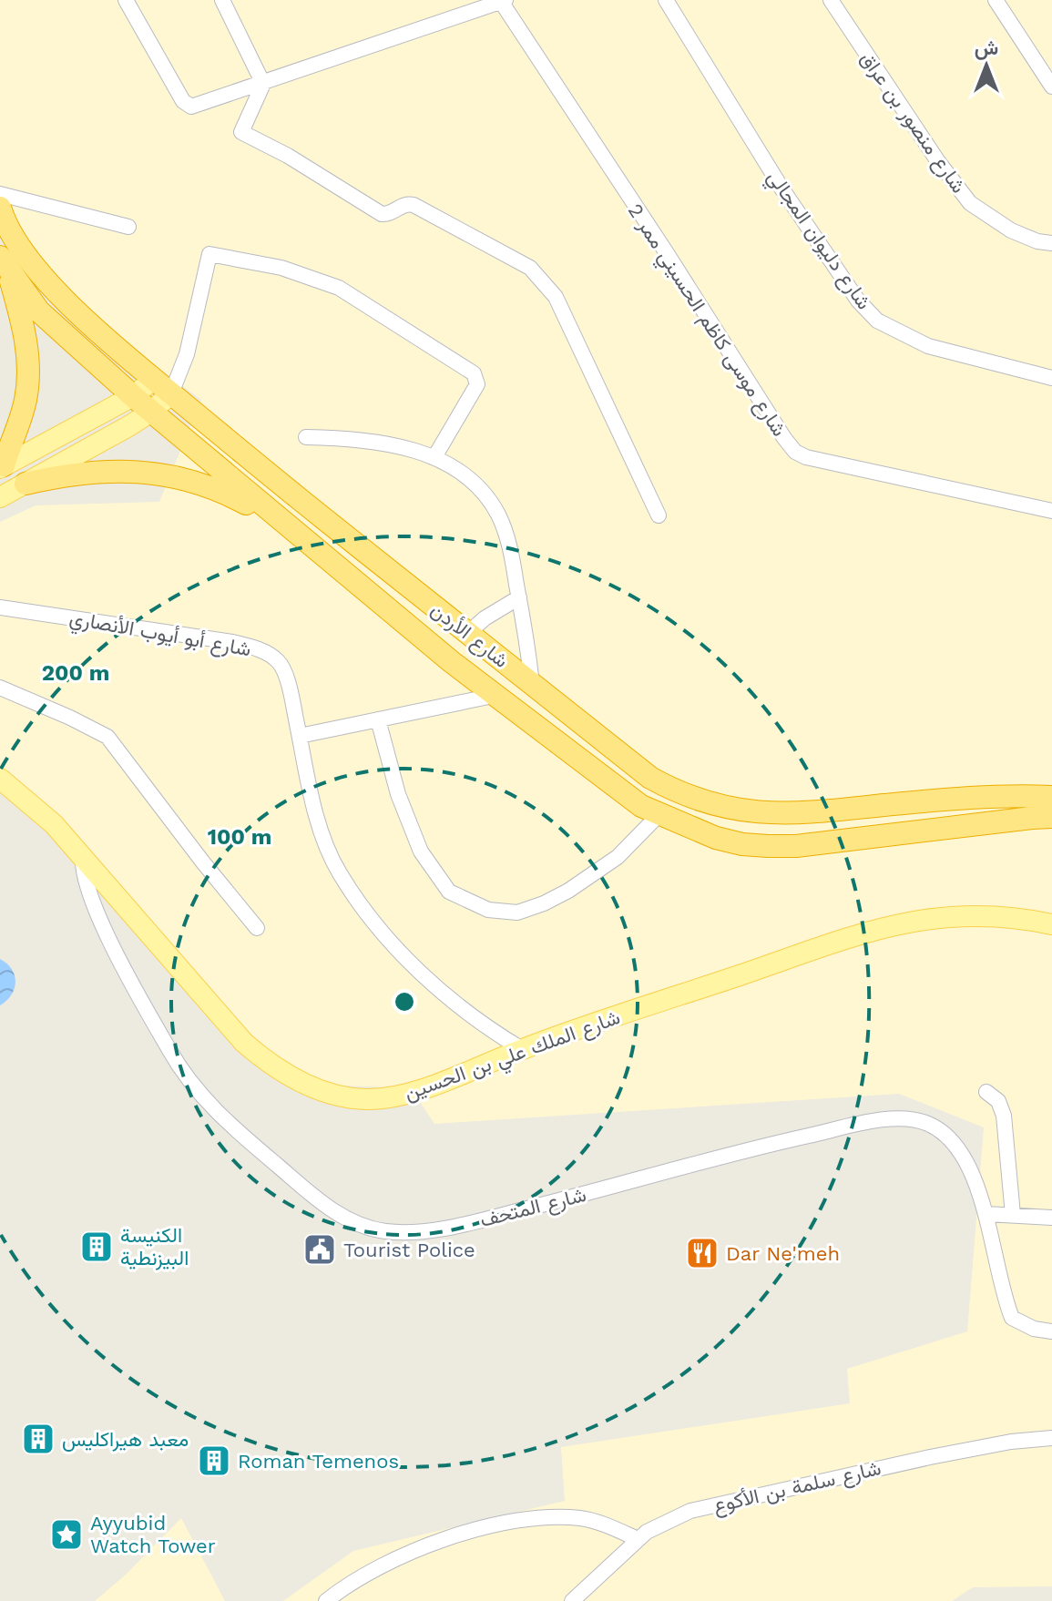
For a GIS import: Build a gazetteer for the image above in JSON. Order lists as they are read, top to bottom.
{
  "streets": {
    "highway": ["شارع الأردن"],
    "main road": ["شارع الملك علي بن الحسين"],
    "street": [
      "شارع منصور بن عراق",
      "شارع دليوان المجالي",
      "شارع موسى كاظم الحسيني ممر 2",
      "شارع أبو أيوب الأنصاري",
      "شارع المتحف",
      "شارع سلمة بن الأكوع"
    ]
  },
  "crossings": [
    ["شارع أبو أيوب الأنصاري", "شارع الملك علي بن الحسين"],
    ["شارع الملك علي بن الحسين", "شارع المتحف"]
  ],
  "places": {
    "building": ["الكنيسة البيزنطية", "معبد هيراكليس", "Roman Temenos"],
    "public building": ["Tourist Police"],
    "restaurant": ["Dar Ne'meh"],
    "place": ["Ayyubid Watch Tower"]
  },
  "north": "top",
  "rings": ["200 m", "100 m"]
}
